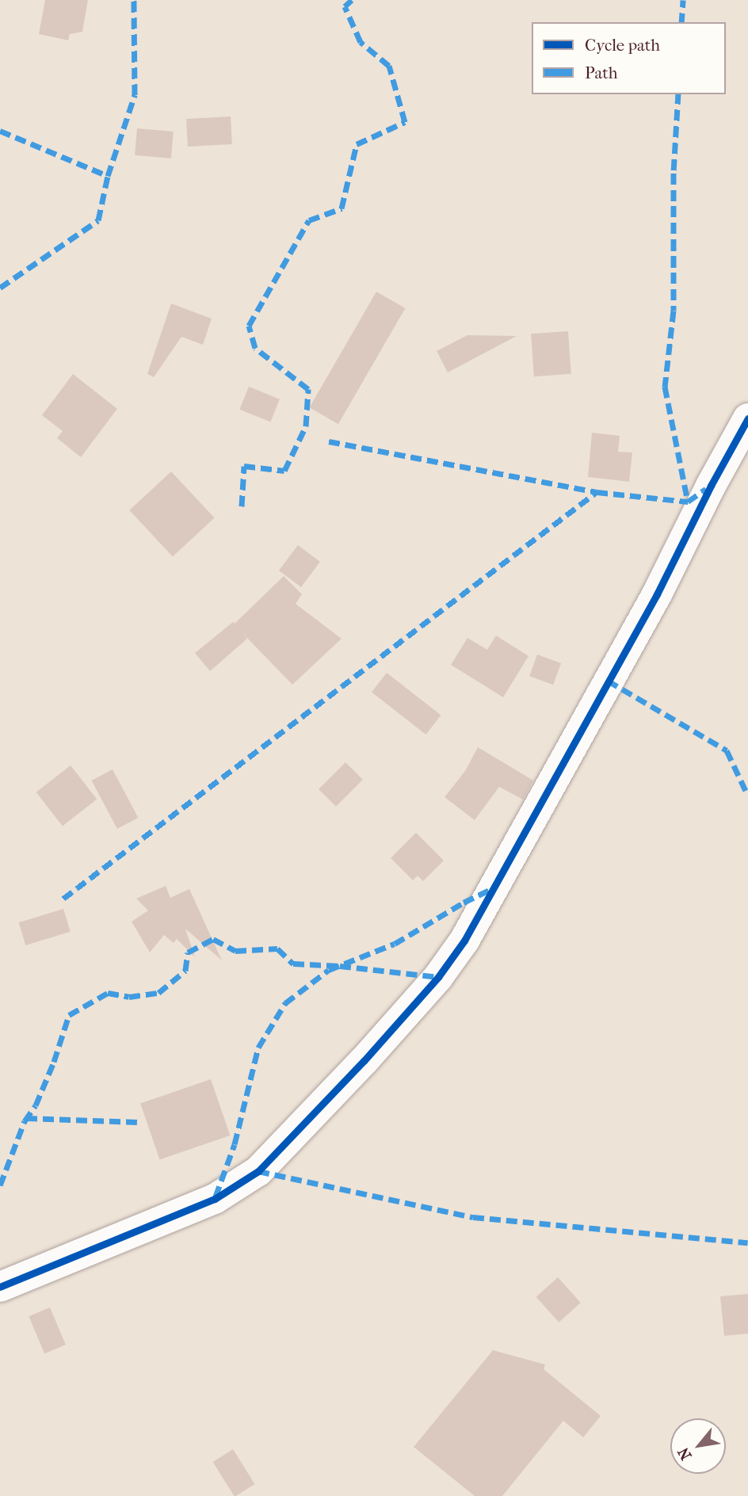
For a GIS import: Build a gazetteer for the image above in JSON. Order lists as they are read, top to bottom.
{
  "legend": ["Cycle path", "Path"],
  "north": "bottom left"
}
